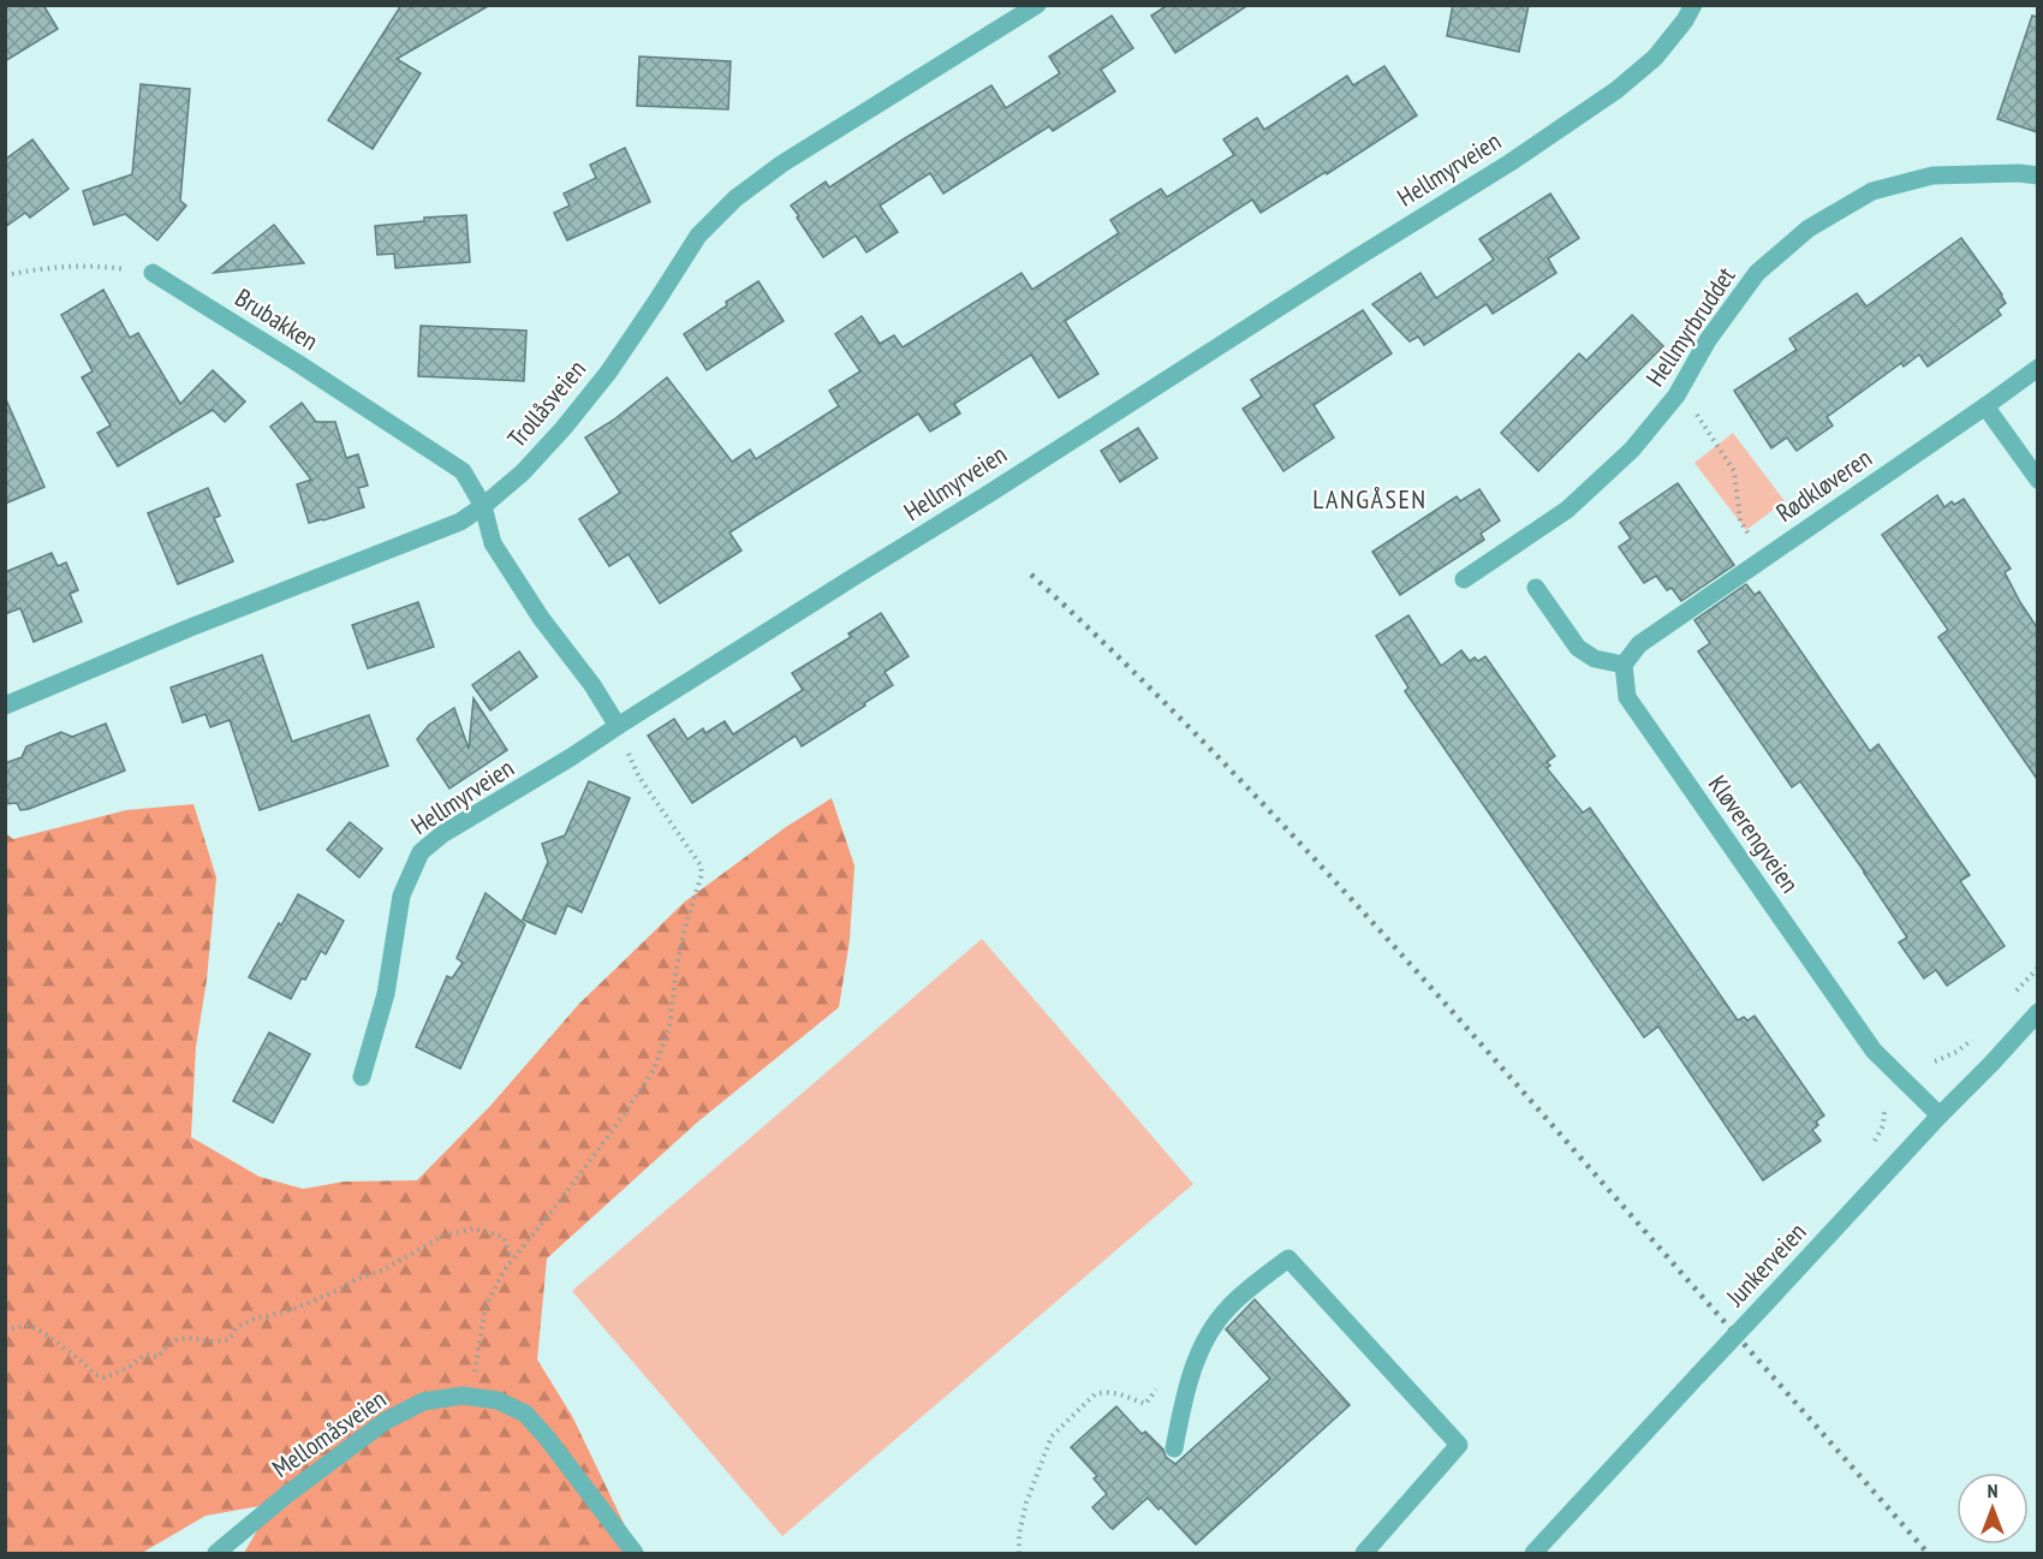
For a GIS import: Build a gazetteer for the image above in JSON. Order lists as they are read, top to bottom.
{
  "streets": {
    "street": [
      "Hellmyrveien",
      "Brubakken",
      "Hellmyrbruddet",
      "Trollåsveien",
      "Rødkløveren",
      "Kløverengveien",
      "Junkerveien",
      "Mellomåsveien"
    ]
  },
  "crossings": [
    ["Hellmyrveien", "Brubakken"],
    ["Brubakken", "Trollåsveien"],
    ["Rødkløveren", "Kløverengveien"],
    ["Kløverengveien", "Junkerveien"]
  ],
  "districts": ["LANGÅSEN"],
  "north": "top"
}
